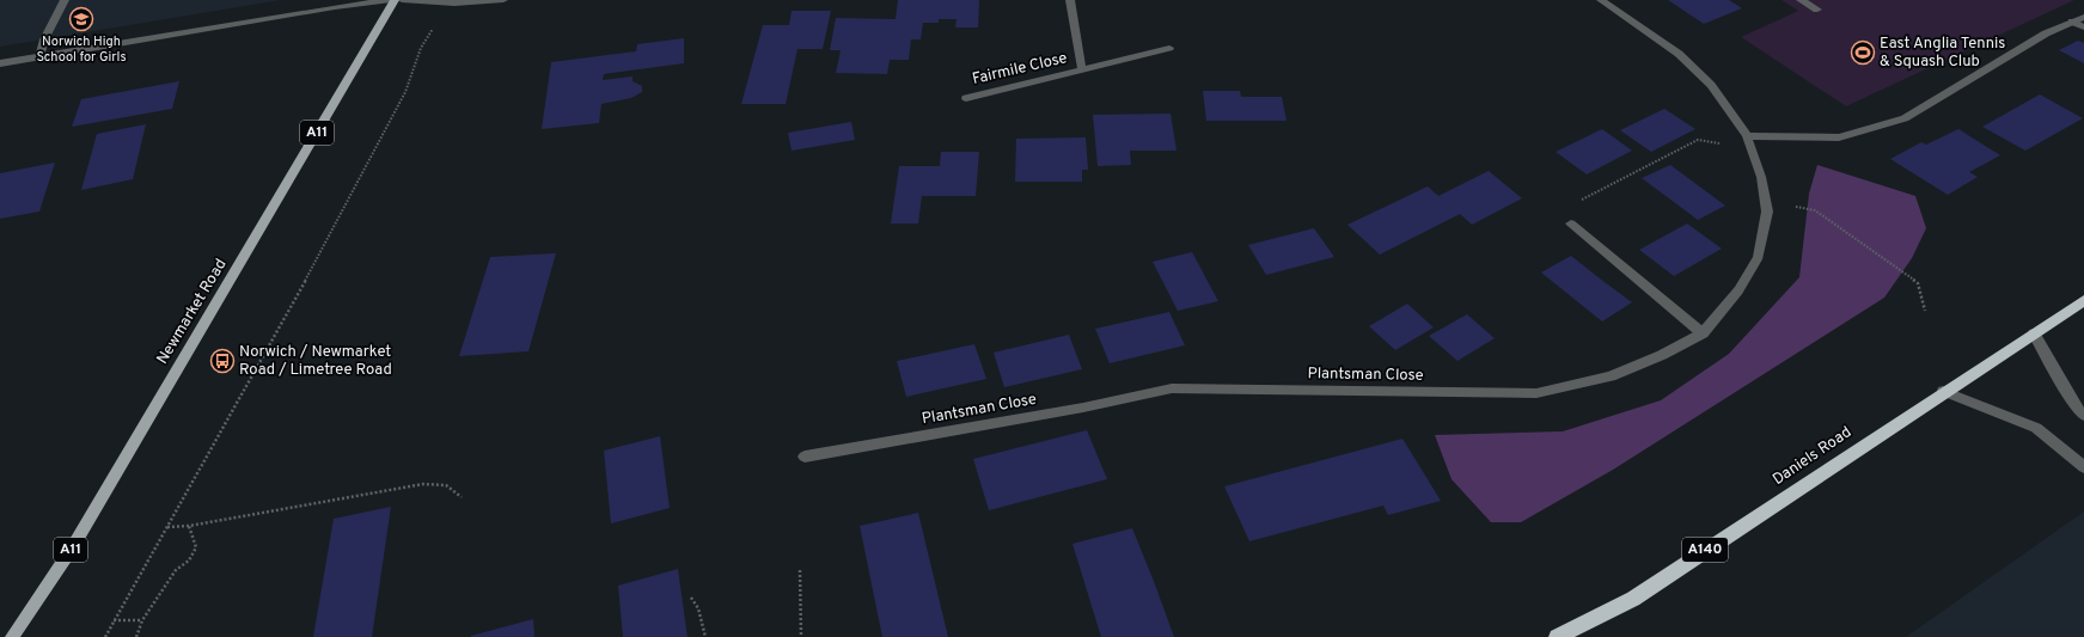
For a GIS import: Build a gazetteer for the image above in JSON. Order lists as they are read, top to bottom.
{
  "streets": {
    "highway": ["Daniels Road", "A140"],
    "main road": ["A11", "Newmarket Road"],
    "street": ["Fairmile Close", "Plantsman Close"]
  },
  "places": {
    "school or university": ["Norwich High School for Girls"],
    "sports": ["East Anglia Tennis & Squash Club"],
    "bus stop": ["Norwich / Newmarket Road / Limetree Road"]
  }
}
